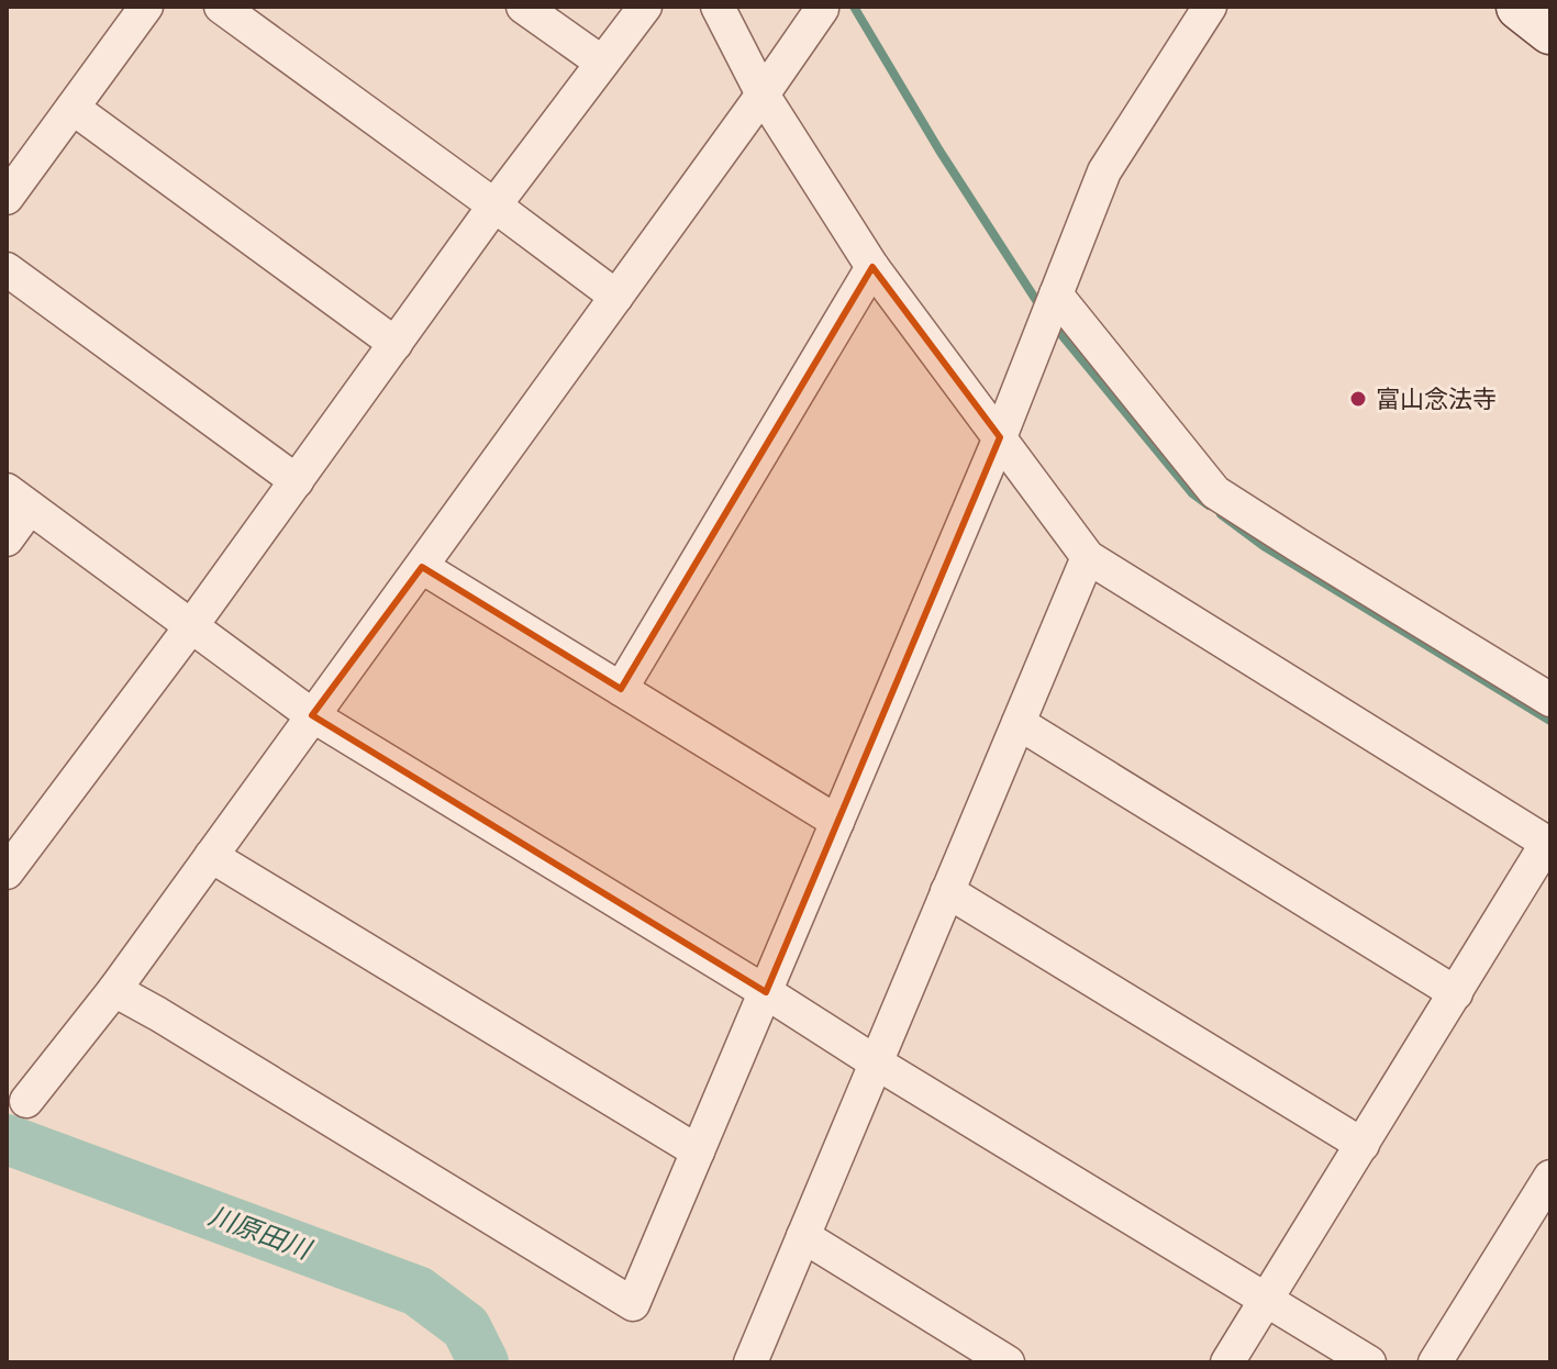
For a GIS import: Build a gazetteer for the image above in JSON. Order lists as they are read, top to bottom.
{
  "water": ["川原田川"],
  "places": ["富山念法寺"]
}
